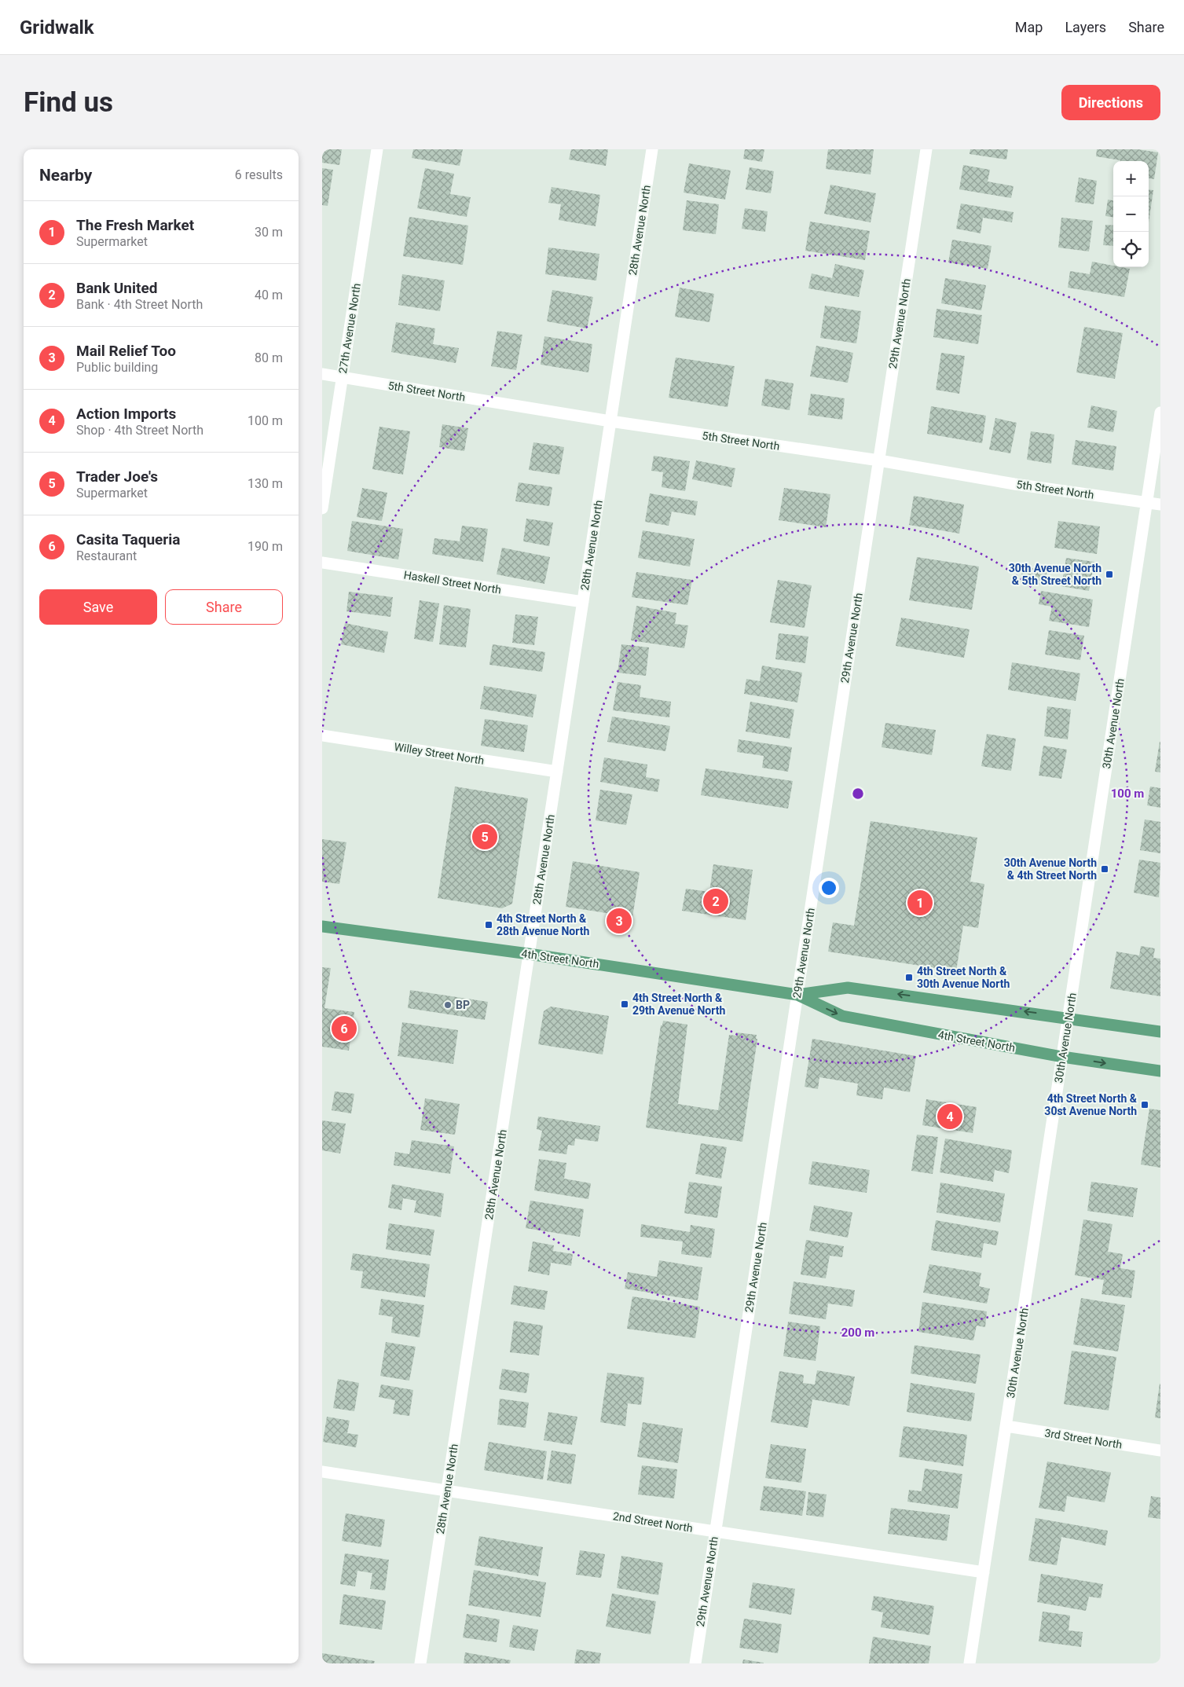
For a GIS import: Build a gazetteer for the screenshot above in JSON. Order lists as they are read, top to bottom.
{
  "streets": {
    "main road": ["4th Street North"],
    "street": [
      "28th Avenue North",
      "29th Avenue North",
      "27th Avenue North",
      "5th Street North",
      "Haskell Street North",
      "30th Avenue North",
      "Willey Street North",
      "3rd Street North",
      "2nd Street North"
    ]
  },
  "crossings": [
    ["28th Avenue North", "5th Street North"],
    ["28th Avenue North", "Haskell Street North"],
    ["28th Avenue North", "Willey Street North"],
    ["28th Avenue North", "4th Street North"],
    ["28th Avenue North", "2nd Street North"],
    ["29th Avenue North", "5th Street North"],
    ["29th Avenue North", "4th Street North"],
    ["29th Avenue North", "2nd Street North"],
    ["27th Avenue North", "5th Street North"],
    ["5th Street North", "30th Avenue North"],
    ["30th Avenue North", "4th Street North"],
    ["30th Avenue North", "3rd Street North"],
    ["30th Avenue North", "2nd Street North"]
  ],
  "places": {
    "transit": [
      "30th Avenue North & 5th Street North",
      "30th Avenue North & 4th Street North",
      "4th Street North & 28th Avenue North",
      "4th Street North & 30th Avenue North",
      "4th Street North & 29th Avenue North",
      "4th Street North & 30st Avenue North"
    ],
    "other": ["BP"]
  },
  "page": {
    "header": "Gridwalk",
    "nav": ["Map", "Layers", "Share"],
    "buttons": [
      "Directions",
      ["Save", "Share"]
    ],
    "title": "Find us",
    "heading": ["Nearby", "6 results"],
    "map_buttons": ["+", "−"],
    "list": [
      {
        "mark": "1",
        "name": "The Fresh Market",
        "note": "Supermarket",
        "value": "30 m"
      },
      {
        "mark": "2",
        "name": "Bank United",
        "note": "Bank · 4th Street North",
        "value": "40 m"
      },
      {
        "mark": "3",
        "name": "Mail Relief Too",
        "note": "Public building",
        "value": "80 m"
      },
      {
        "mark": "4",
        "name": "Action Imports",
        "note": "Shop · 4th Street North",
        "value": "100 m"
      },
      {
        "mark": "5",
        "name": "Trader Joe's",
        "note": "Supermarket",
        "value": "130 m"
      },
      {
        "mark": "6",
        "name": "Casita Taqueria",
        "note": "Restaurant",
        "value": "190 m"
      }
    ],
    "pins": [
      "5",
      "2",
      "1",
      "3",
      "6",
      "4"
    ]
  },
  "rings": ["100 m", "200 m"]
}
